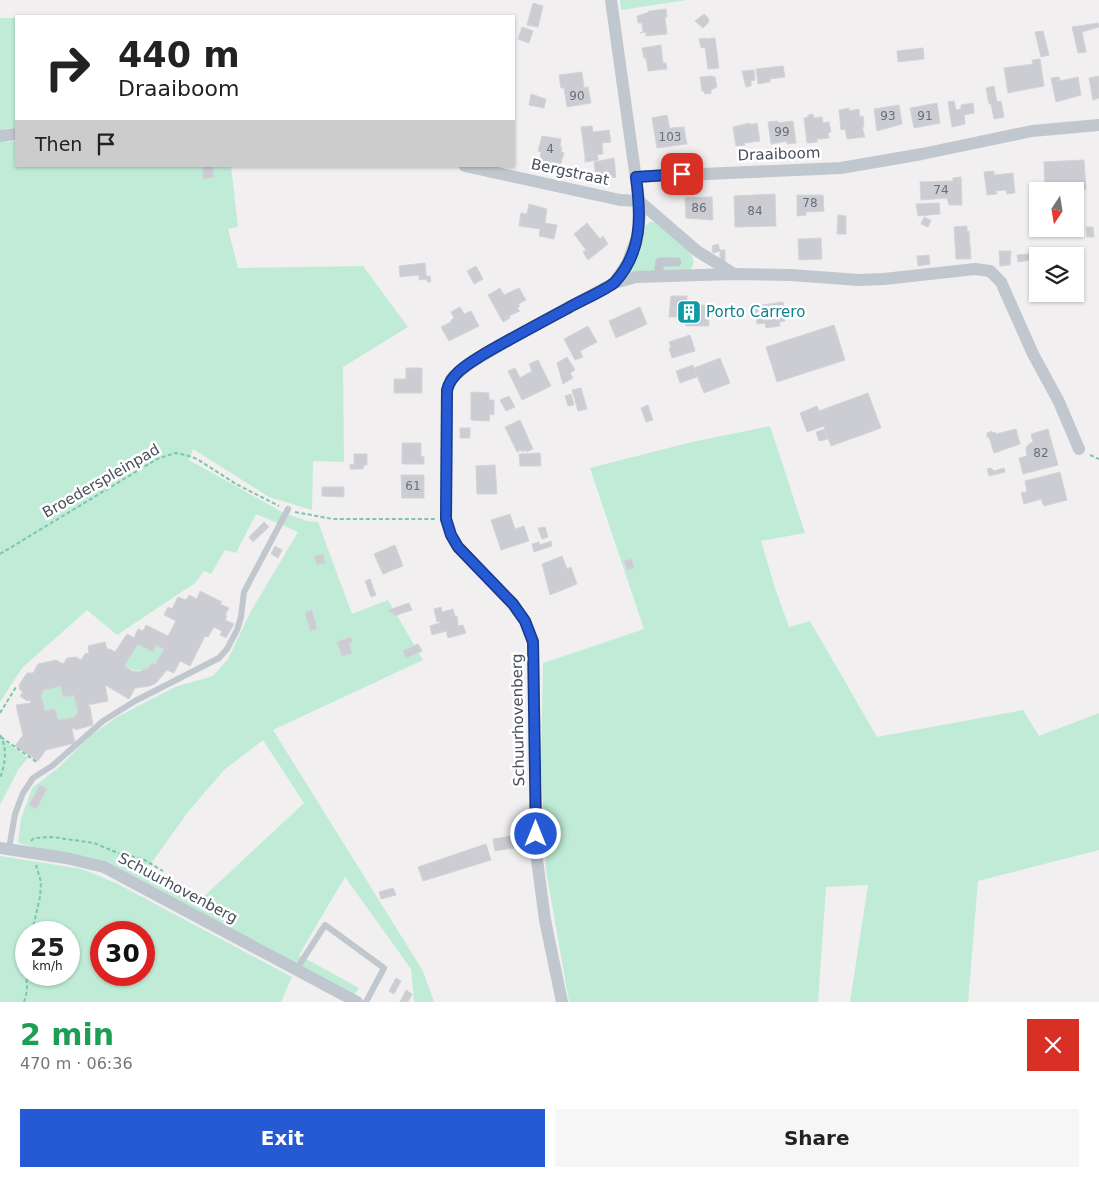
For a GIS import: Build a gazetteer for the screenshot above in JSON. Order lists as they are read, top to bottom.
{
  "streets": {
    "street": ["Draaiboom", "Bergstraat", "Schuurhovenberg"],
    "path": ["Broederspleinpad"]
  },
  "crossings": [
    ["Broederspleinpad", "Schuurhovenberg"]
  ],
  "places": {
    "building": ["Porto Carrero"]
  },
  "house_numbers": [
    "90",
    "93",
    "91",
    "99",
    "103",
    "4",
    "74",
    "78",
    "86",
    "84",
    "82",
    "61"
  ],
  "north": "bottom",
  "page": {
    "turn": ["440 m", "Draaiboom"],
    "then": "Then",
    "speed": "25 km/h",
    "limit": "30",
    "heading": ["2 min", "470 m · 06:36"],
    "buttons": ["Exit", "Share"]
  }
}
